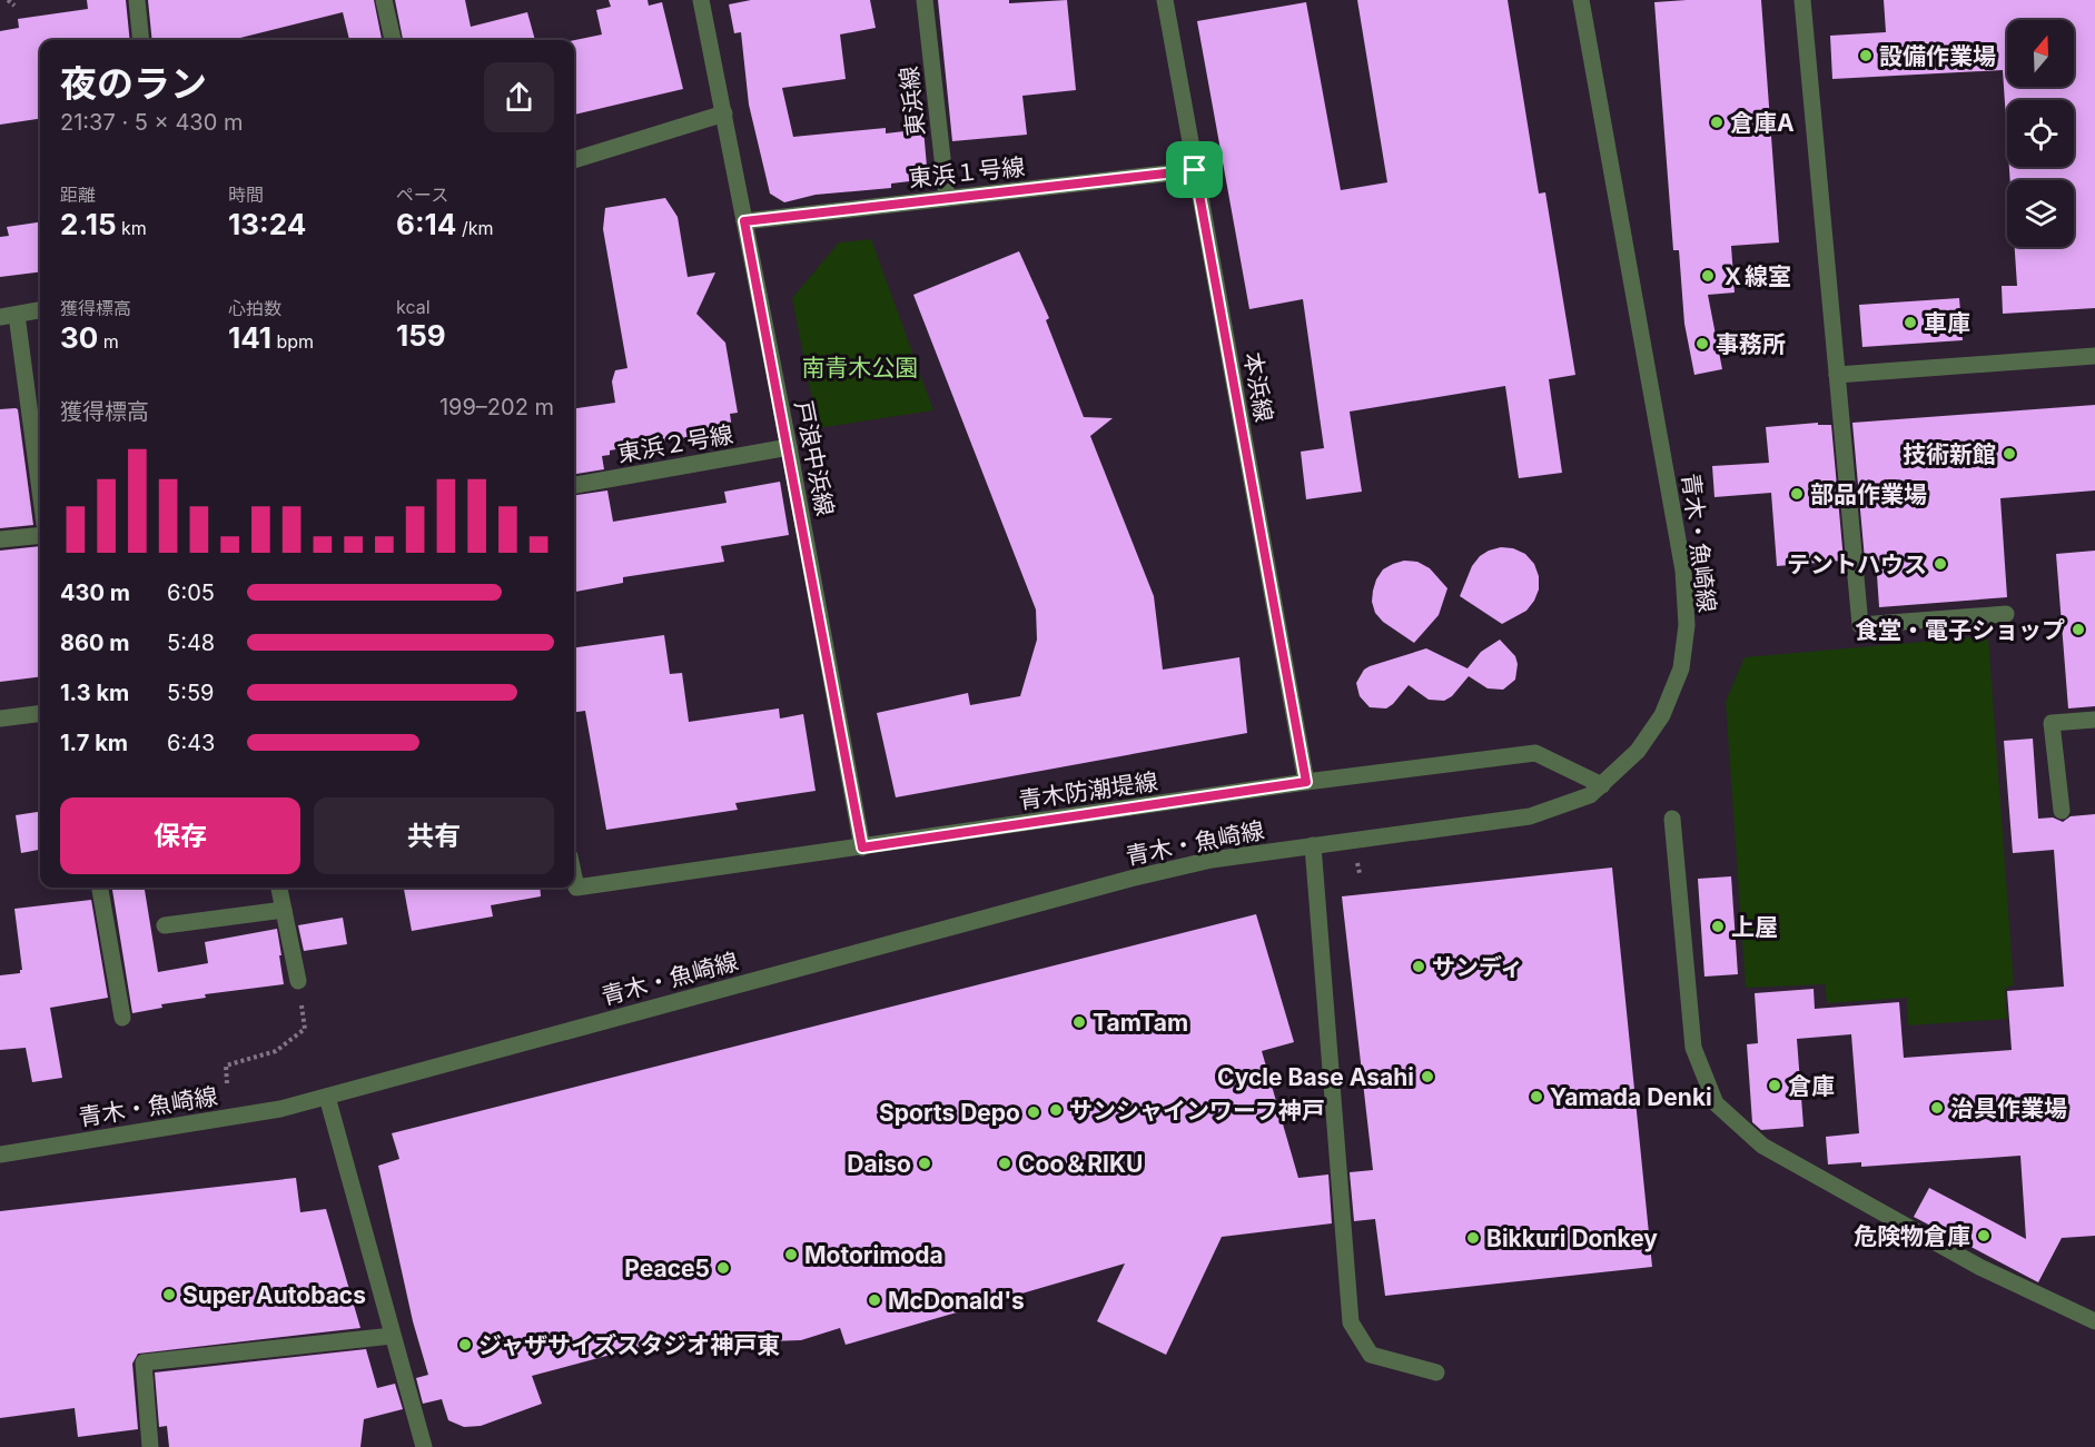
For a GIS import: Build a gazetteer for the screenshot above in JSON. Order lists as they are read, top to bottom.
{
  "streets": {
    "street": [
      "東浜線",
      "東浜１号線",
      "本浜線",
      "東浜２号線",
      "戸浪中浜線",
      "青木・魚崎線",
      "青木防潮堤線"
    ]
  },
  "crossings": [
    ["東浜線", "東浜１号線"],
    ["東浜１号線", "本浜線"],
    ["東浜１号線", "戸浪中浜線"],
    ["本浜線", "青木防潮堤線"],
    ["東浜２号線", "戸浪中浜線"],
    ["戸浪中浜線", "青木防潮堤線"],
    ["青木・魚崎線", "青木防潮堤線"]
  ],
  "parks": ["南青木公園"],
  "places": [
    "設備作業場",
    "倉庫A",
    "Ｘ線室",
    "車庫",
    "事務所",
    "技術新館",
    "部品作業場",
    "テントハウス",
    "食堂・電子ショップ",
    "上屋",
    "サンディ",
    "TamTam",
    "Cycle Base Asahi",
    "倉庫",
    "Yamada Denki",
    "治具作業場",
    "サンシャインワーフ神戸",
    "Sports Depo",
    "Daiso",
    "Coo＆RIKU",
    "危険物倉庫",
    "Bikkuri Donkey",
    "Motorimoda",
    "Peace5",
    "Super Autobacs",
    "McDonald's",
    "ジャザサイズスタジオ神戸東"
  ],
  "north": "top",
  "page": {
    "heading": ["夜のラン", "21:37 · 5 × 430 m"],
    "stats": [
      ["距離", "2.15 km"],
      ["時間", "13:24"],
      ["ペース", "6:14 /km"],
      ["獲得標高", "30 m"],
      ["心拍数", "141 bpm"],
      ["kcal", "159"]
    ],
    "chart": ["獲得標高", "199–202 m"],
    "list": [
      {
        "name": "430 m",
        "note": "6:05"
      },
      {
        "name": "860 m",
        "note": "5:48"
      },
      {
        "name": "1.3 km",
        "note": "5:59"
      },
      {
        "name": "1.7 km",
        "note": "6:43"
      }
    ],
    "buttons": ["保存", "共有"]
  }
}
